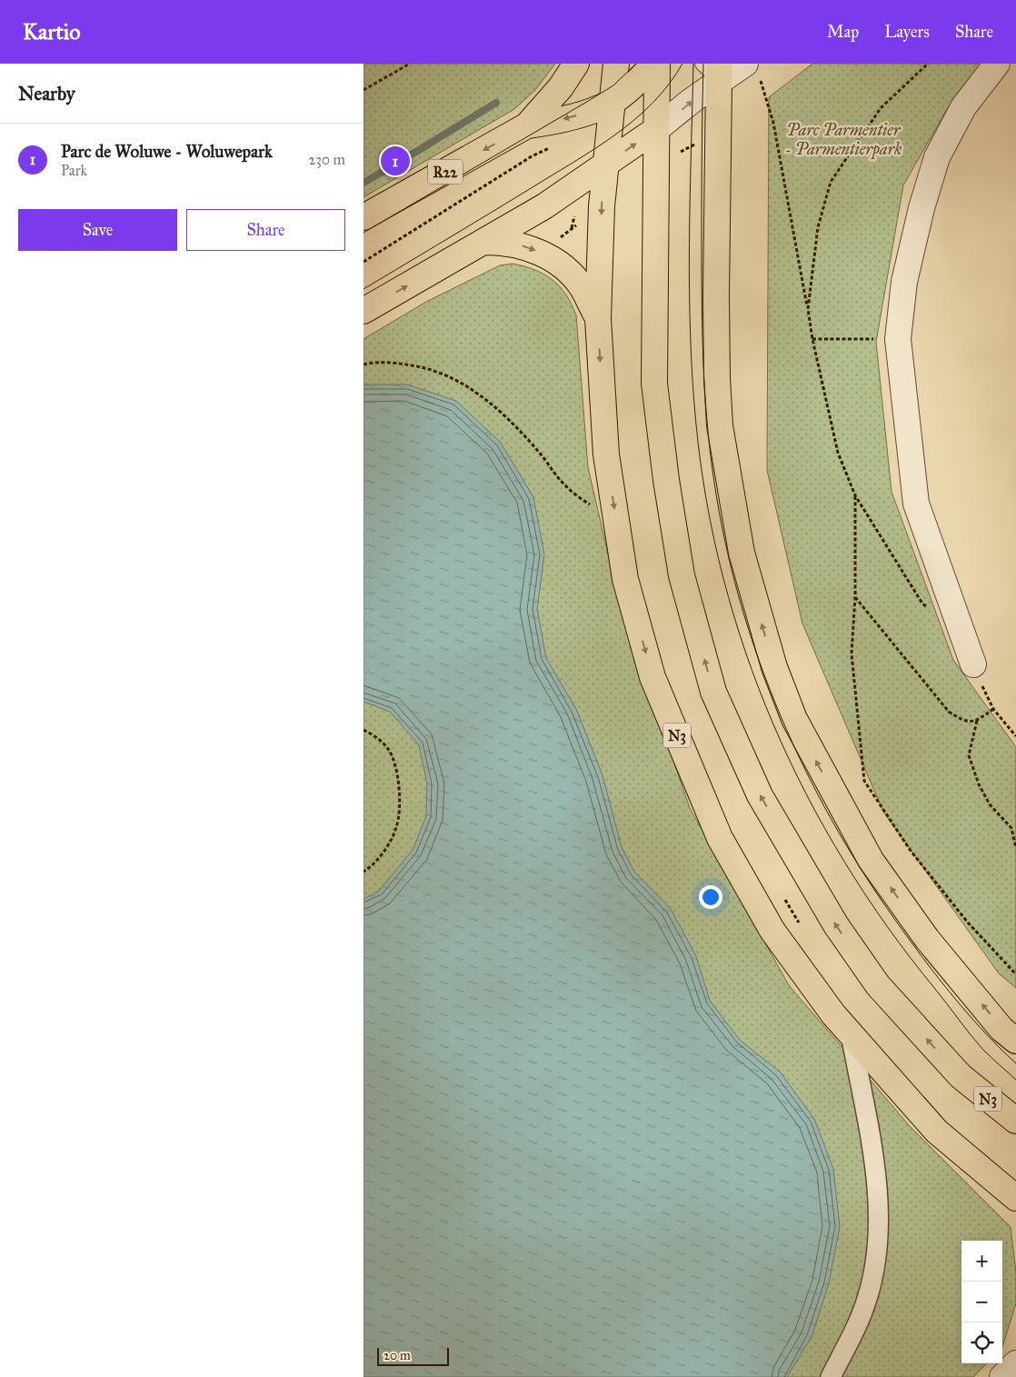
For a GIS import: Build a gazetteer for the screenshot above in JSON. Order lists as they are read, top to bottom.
{
  "streets": {
    "main road": ["R22", "N3"]
  },
  "crossings": [
    ["R22", "N3"]
  ],
  "parks": ["Parc Parmentier - Parmentierpark"],
  "scale_bar": "20 m",
  "page": {
    "header": "Kartio",
    "nav": ["Map", "Layers", "Share"],
    "heading": "Nearby",
    "list": [
      {
        "mark": "1",
        "name": "Parc de Woluwe - Woluwepark",
        "note": "Park",
        "value": "230 m"
      }
    ],
    "pins": "1",
    "buttons": ["Save", "Share"],
    "map_buttons": ["+", "−"],
    "scale": "20 m"
  }
}
